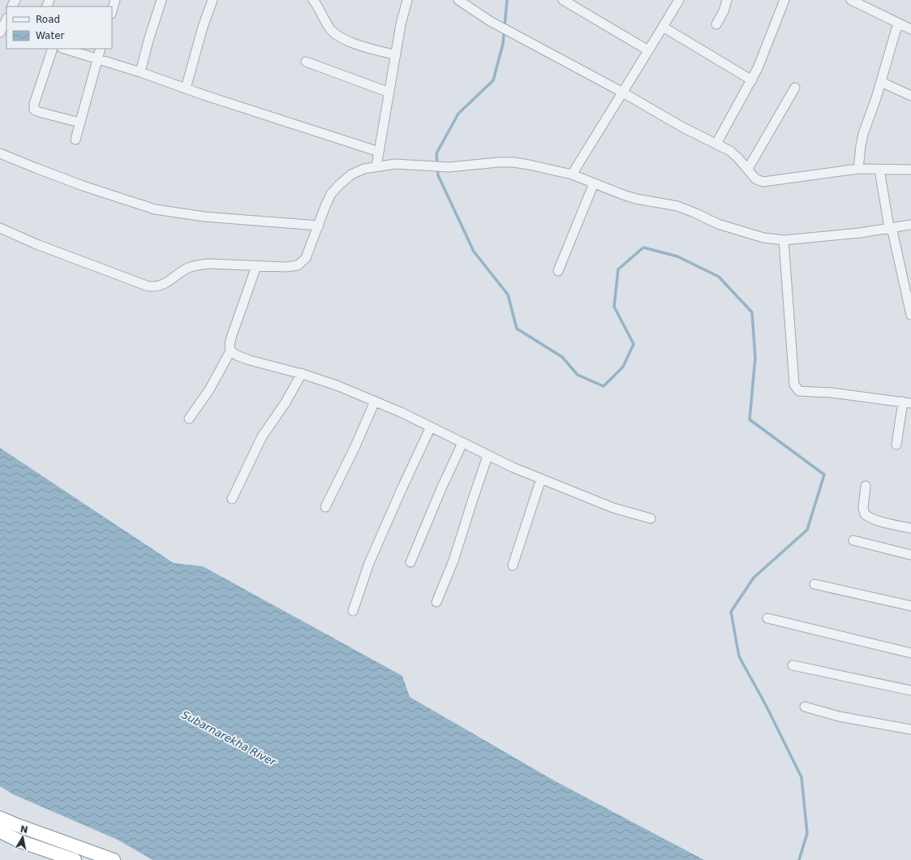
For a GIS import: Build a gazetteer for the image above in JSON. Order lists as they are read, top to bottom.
{
  "water": ["Subarnarekha River"],
  "legend": ["Road", "Water"],
  "north": "top"
}
